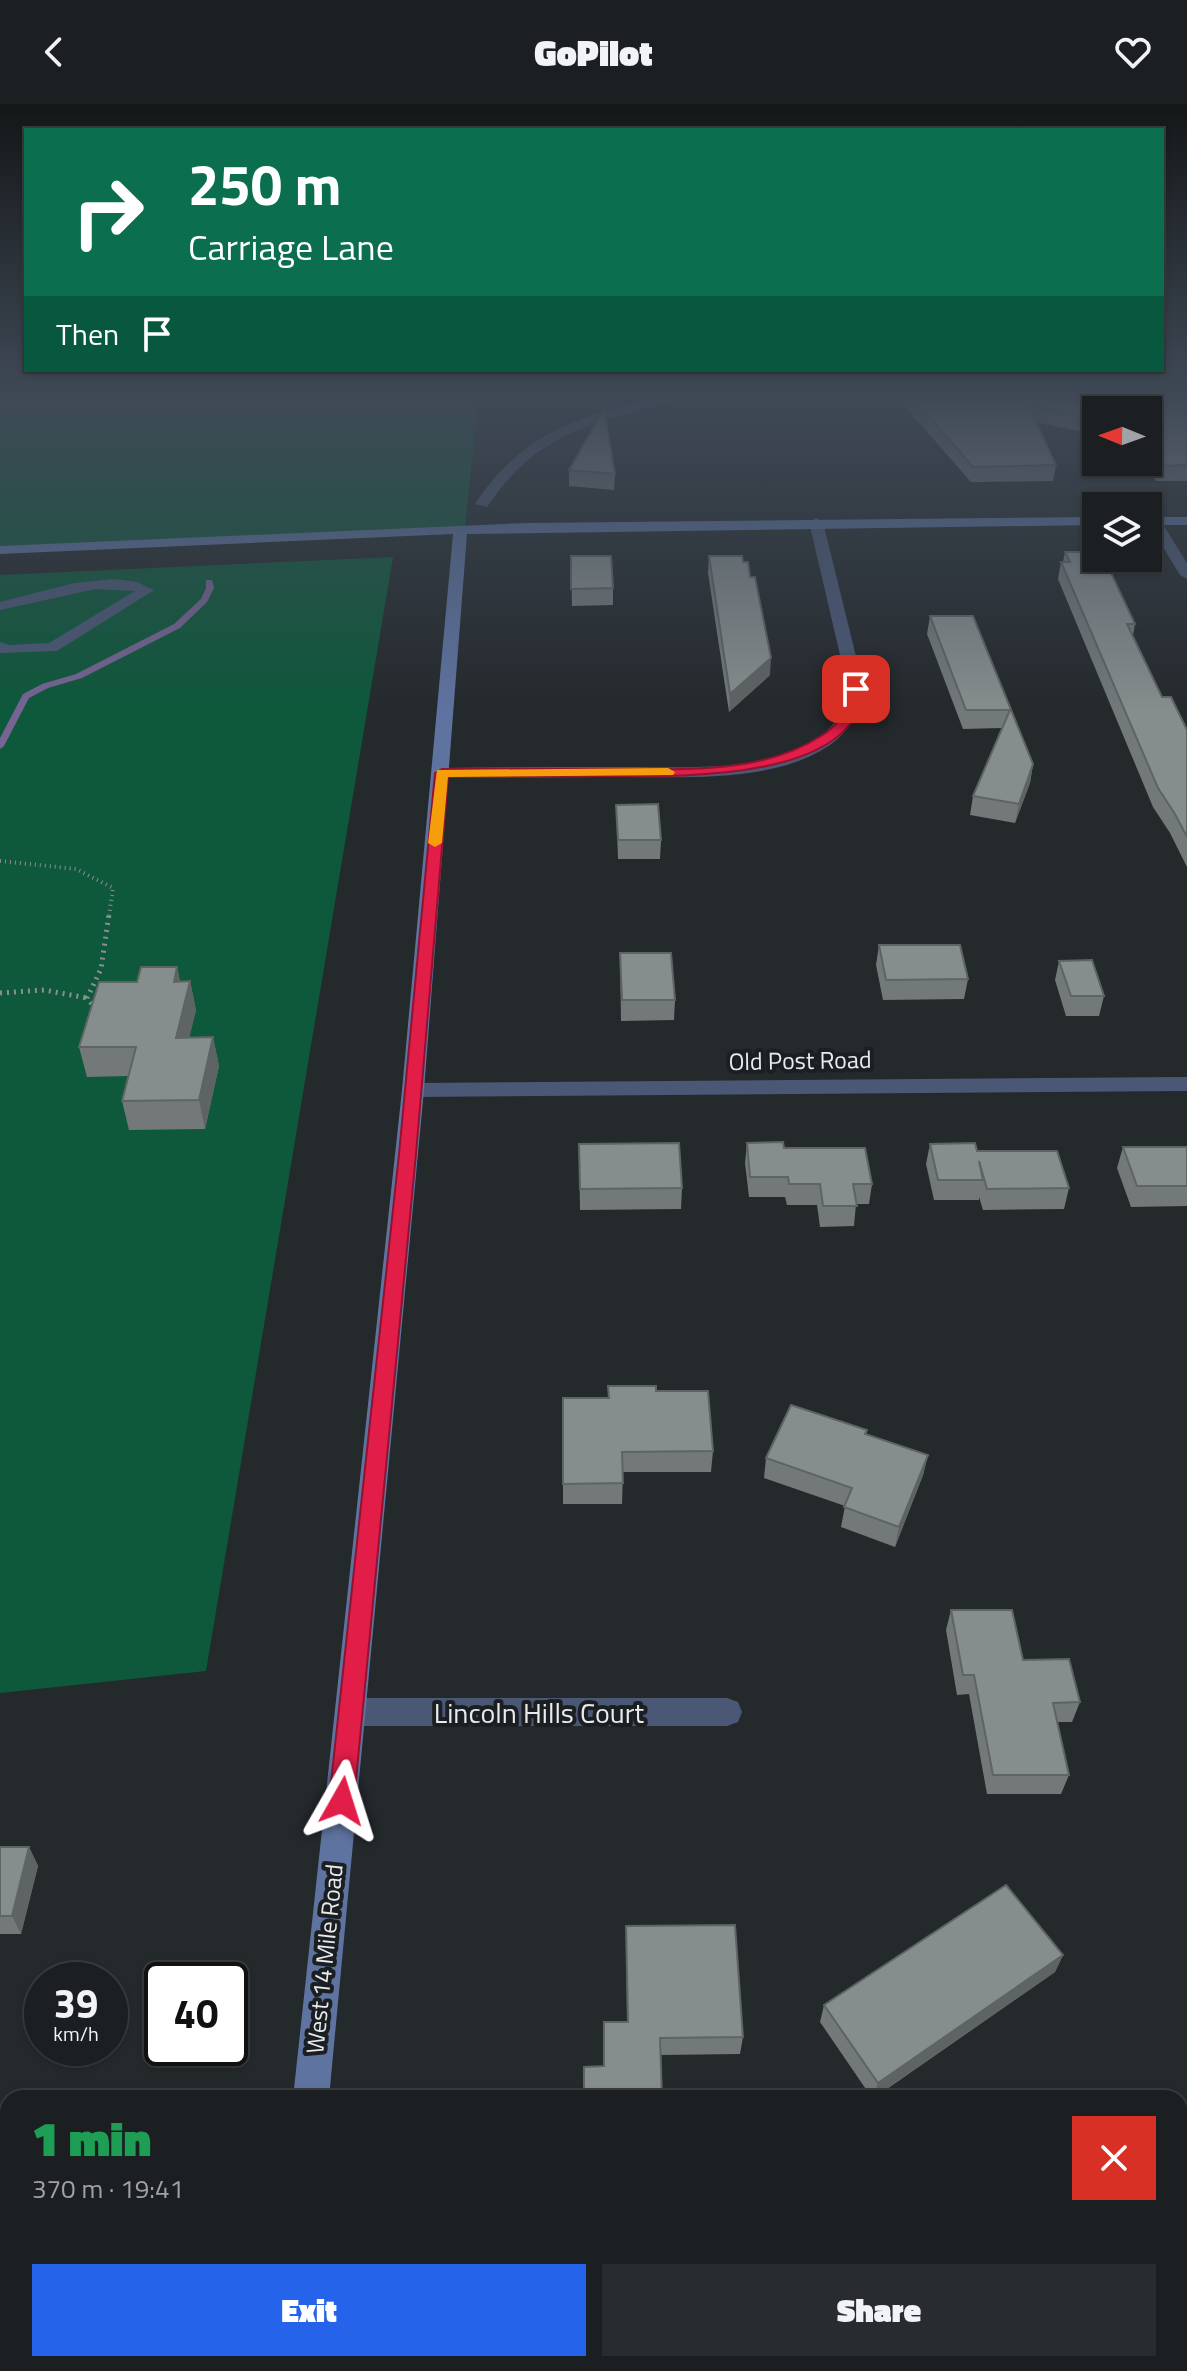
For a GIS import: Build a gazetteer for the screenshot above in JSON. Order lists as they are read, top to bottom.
{
  "streets": {
    "street": ["Old Post Road", "Lincoln Hills Court", "West 14 Mile Road"]
  },
  "crossings": [
    ["Old Post Road", "West 14 Mile Road"],
    ["Lincoln Hills Court", "West 14 Mile Road"]
  ],
  "north": "left",
  "page": {
    "header": "GoPilot",
    "turn": ["250 m", "Carriage Lane"],
    "then": "Then",
    "speed": "39 km/h",
    "limit": "40",
    "heading": ["1 min", "370 m · 19:41"],
    "buttons": ["Exit", "Share"]
  }
}
